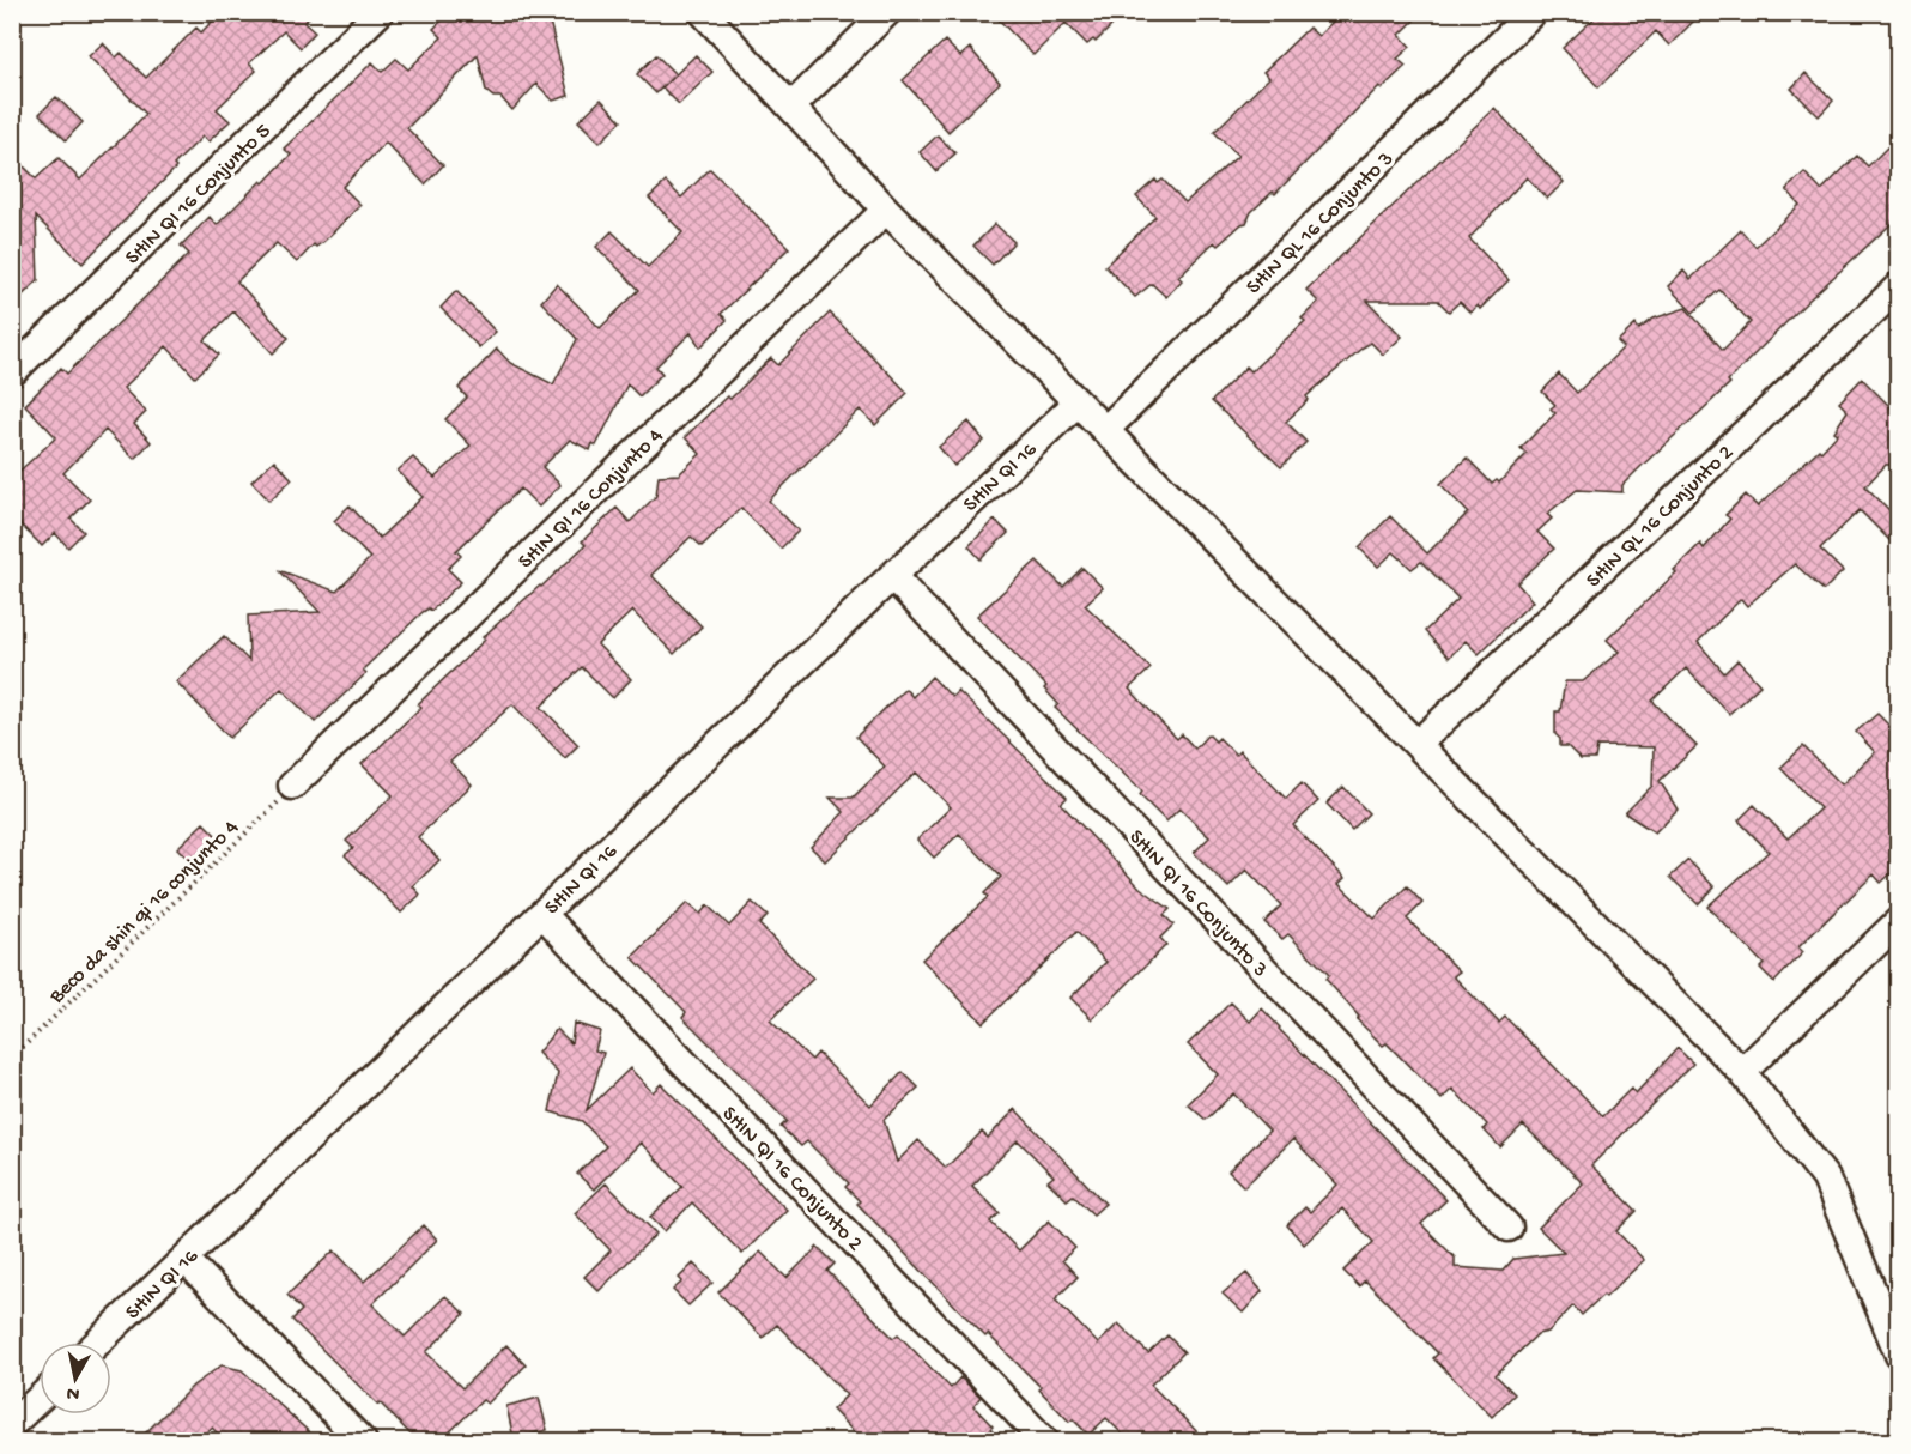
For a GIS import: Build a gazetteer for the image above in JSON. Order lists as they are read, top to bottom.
{
  "streets": {
    "street": [
      "SHIN QI 16 Conjunto 5",
      "SHIN QL 16 Conjunto 3",
      "SHIN QI 16",
      "SHIN QI 16 Conjunto 4",
      "SHIN QL 16 Conjunto 2",
      "SHIN QI 16 Conjunto 3",
      "SHIN QI 16 Conjunto 2"
    ],
    "path": ["Beco da shin qi 16 conjunto 4"]
  },
  "crossings": [
    ["SHIN QI 16", "SHIN QI 16 Conjunto 3"],
    ["SHIN QI 16", "SHIN QI 16 Conjunto 2"],
    ["SHIN QI 16 Conjunto 4", "Beco da shin qi 16 conjunto 4"]
  ],
  "north": "bottom"
}
